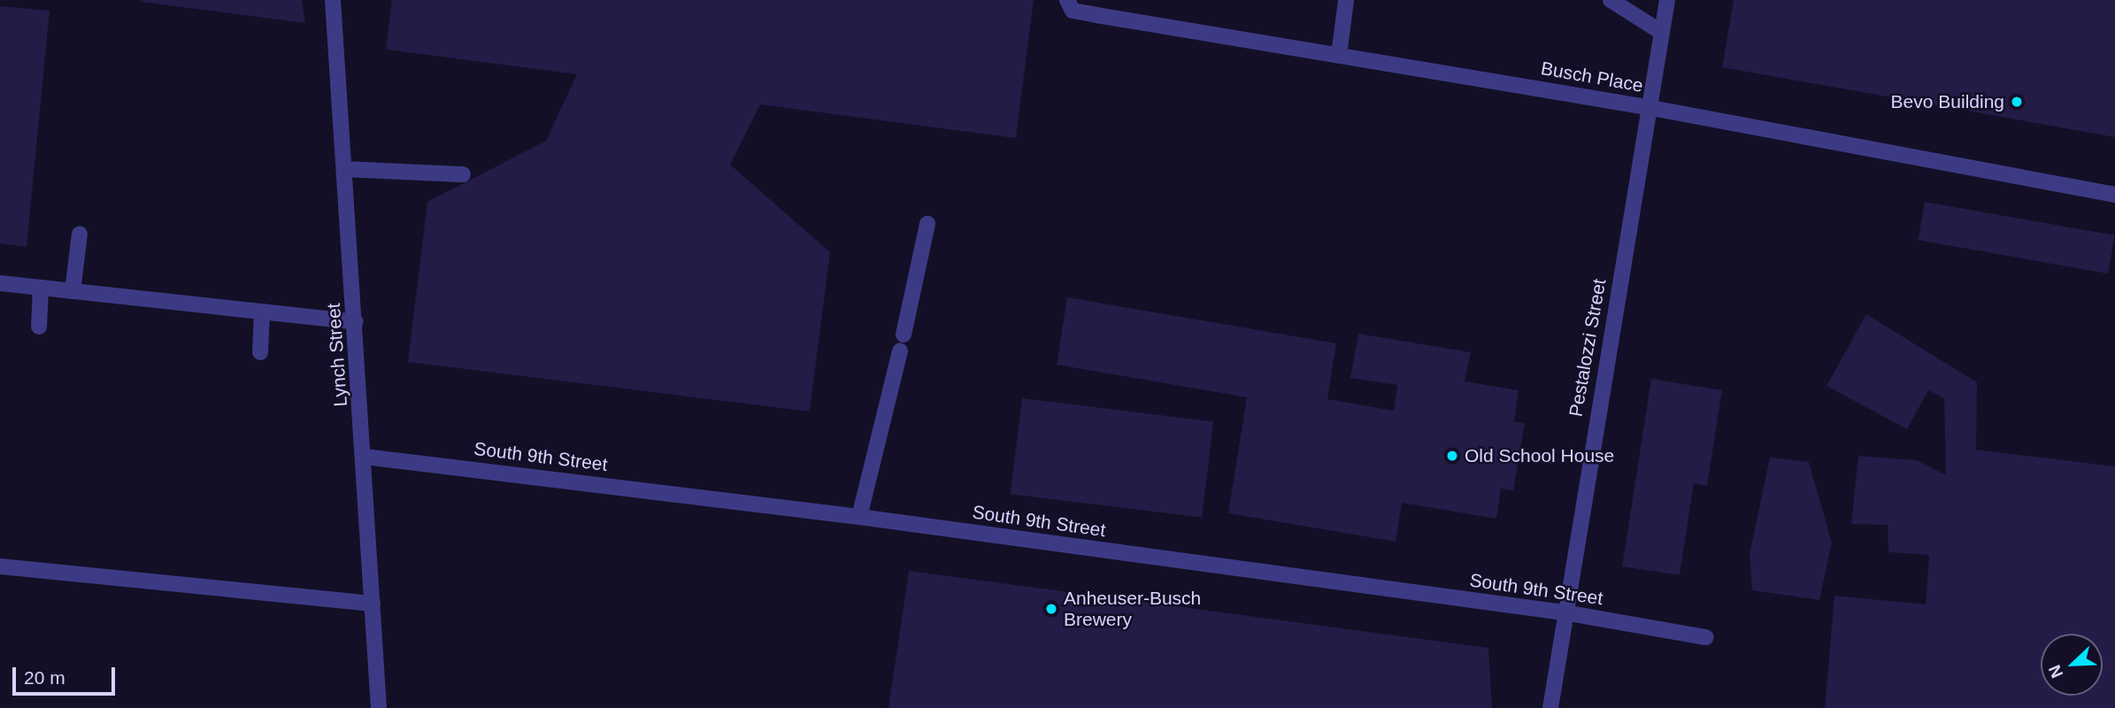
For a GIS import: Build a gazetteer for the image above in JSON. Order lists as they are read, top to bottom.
{
  "streets": {
    "street": [
      "Busch Place",
      "Pestalozzi Street",
      "Lynch Street",
      "South 9th Street"
    ]
  },
  "crossings": [
    ["Busch Place", "Pestalozzi Street"],
    ["Pestalozzi Street", "South 9th Street"],
    ["Lynch Street", "South 9th Street"]
  ],
  "places": ["Bevo Building", "Old School House", "Anheuser-Busch Brewery"],
  "scale_bar": "20 m",
  "north": "bottom left"
}
